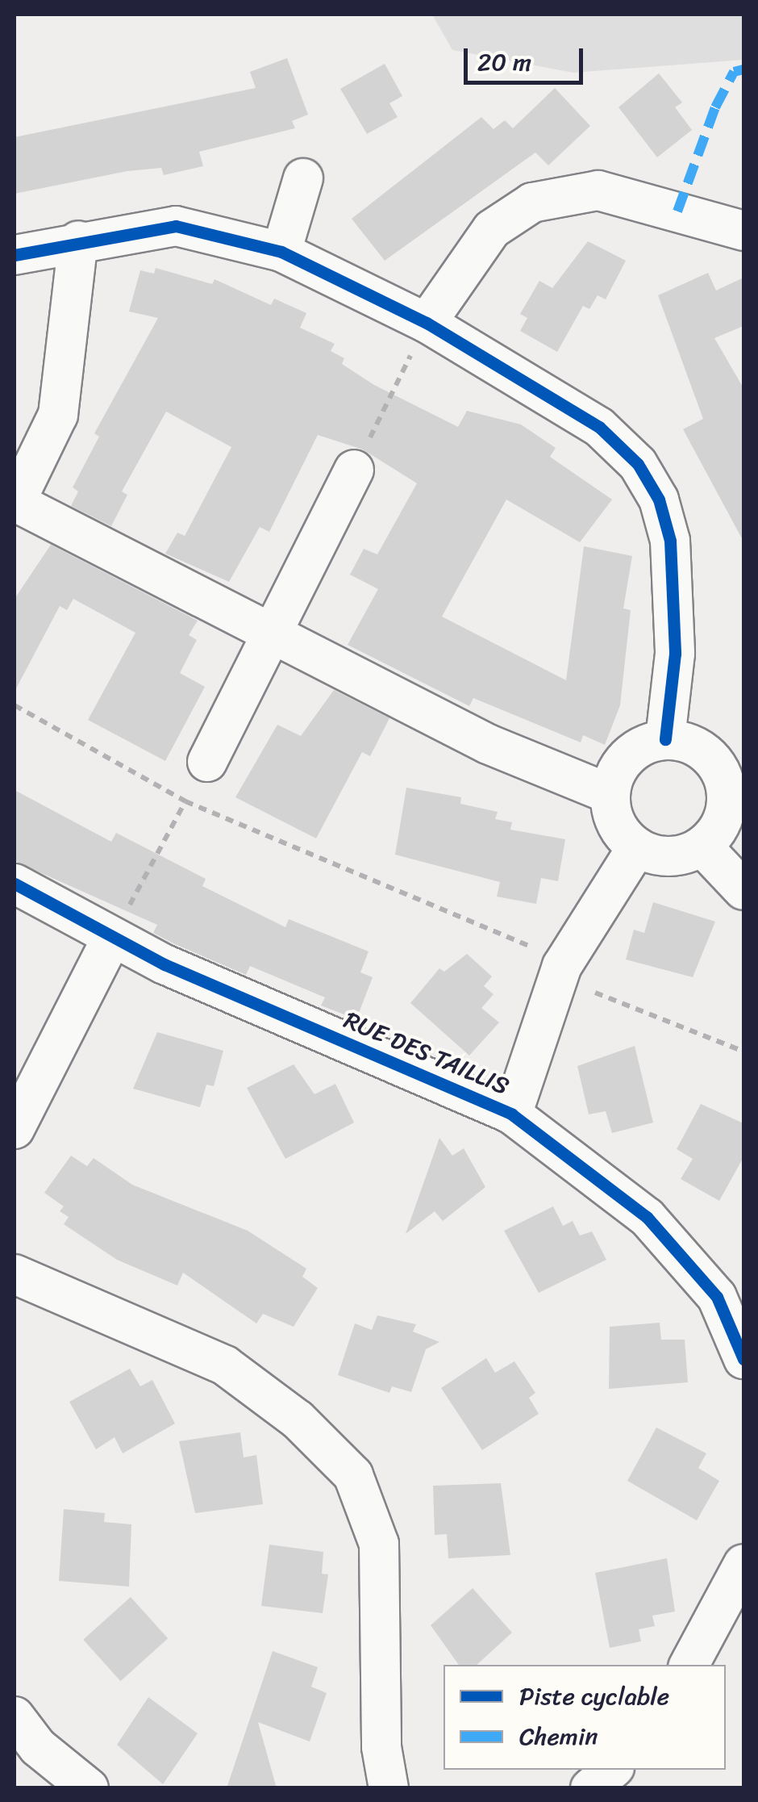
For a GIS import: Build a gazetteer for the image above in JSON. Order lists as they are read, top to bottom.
{
  "streets": {
    "street": ["RUE DES TAILLIS"]
  },
  "legend": ["Piste cyclable", "Chemin"],
  "scale_bar": "20 m"
}
